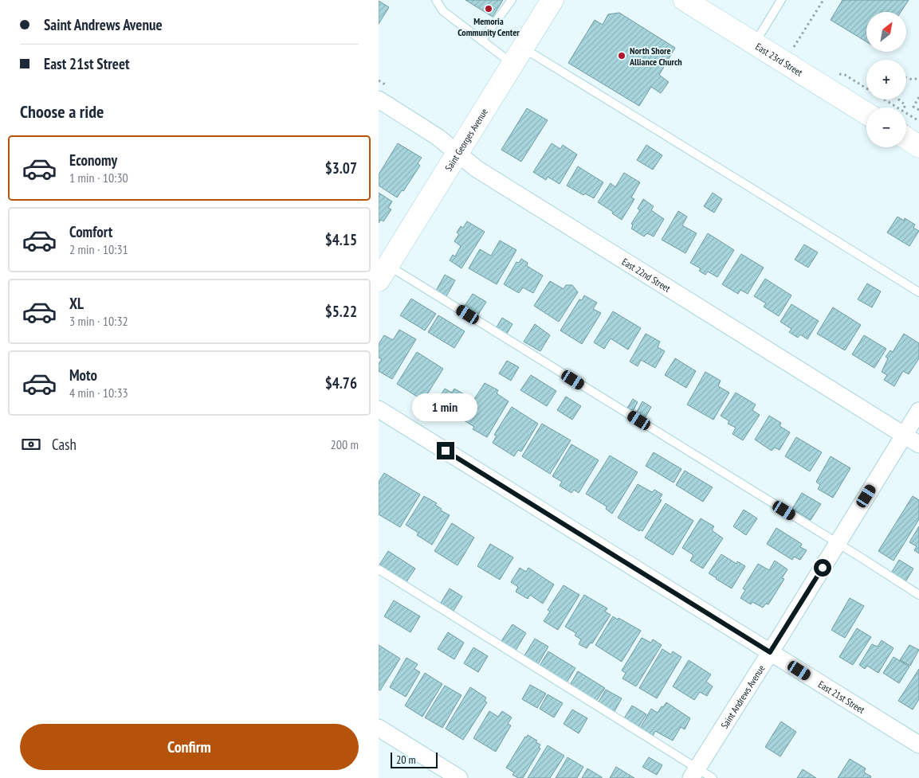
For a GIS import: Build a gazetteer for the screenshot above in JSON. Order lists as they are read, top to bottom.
{
  "streets": {
    "street": [
      "East 23rd Street",
      "Saint Georges Avenue",
      "East 22nd Street",
      "Saint Andrews Avenue",
      "East 21st Street"
    ]
  },
  "crossings": [
    ["Saint Georges Avenue", "East 22nd Street"],
    ["East 22nd Street", "Saint Andrews Avenue"],
    ["Saint Andrews Avenue", "East 21st Street"]
  ],
  "places": ["Memoria Community Center", "North Shore Alliance Church"],
  "scale_bar": "20 m",
  "north": "top right",
  "page": {
    "banner": ["Saint Andrews Avenue", "East 21st Street"],
    "map_buttons": ["+", "−"],
    "heading": "Choose a ride",
    "list": [
      {
        "name": "Economy",
        "note": "1 min · 10:30",
        "value": "$3.07"
      },
      {
        "name": "Comfort",
        "note": "2 min · 10:31",
        "value": "$4.15"
      },
      {
        "name": "XL",
        "note": "3 min · 10:32",
        "value": "$5.22"
      },
      {
        "name": "Moto",
        "note": "4 min · 10:33",
        "value": "$4.76"
      }
    ],
    "bubble": "1 min",
    "pay": ["Cash", "200 m"],
    "buttons": "Confirm",
    "scale": "20 m"
  }
}
